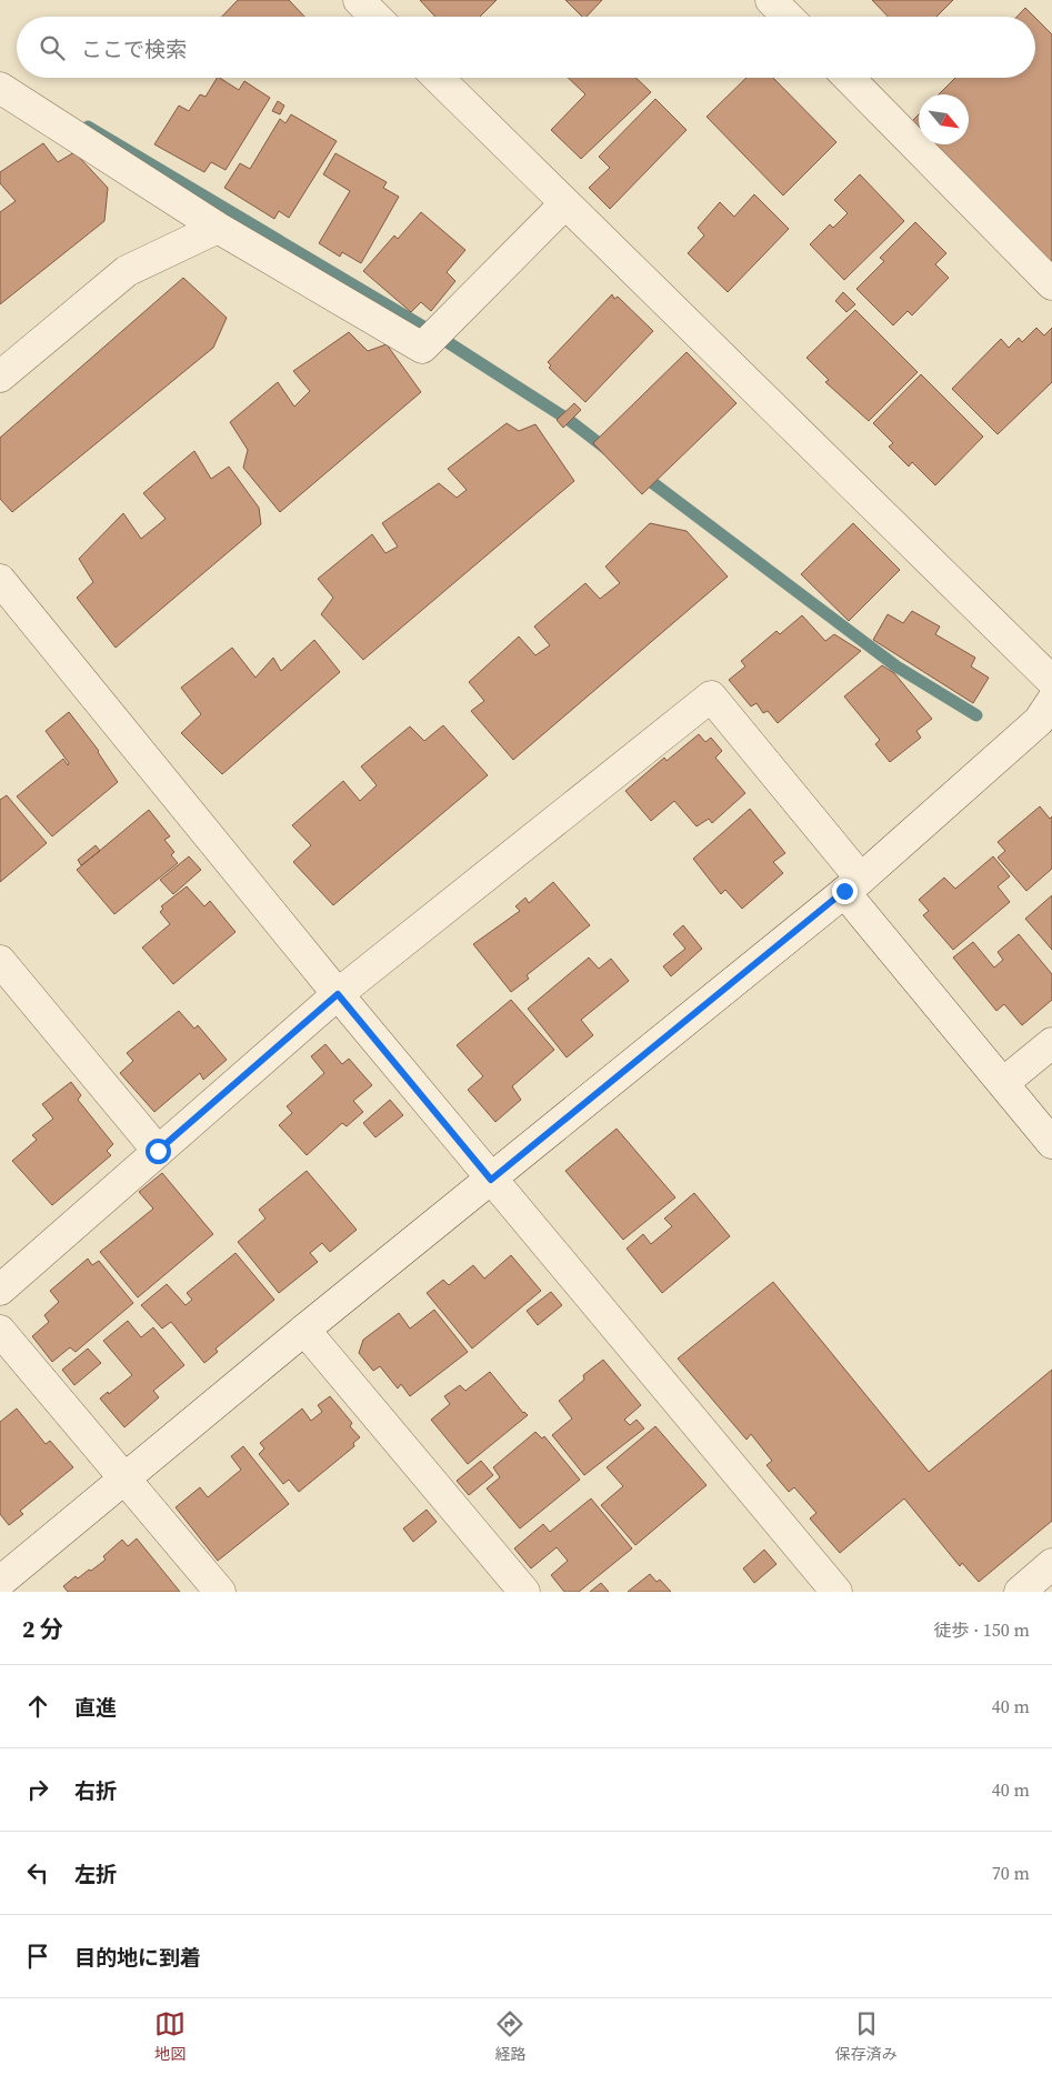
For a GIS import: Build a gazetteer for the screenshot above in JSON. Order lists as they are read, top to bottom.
{
  "north": "bottom right",
  "page": {
    "search": "ここで検索",
    "heading": ["2 分", "徒歩 · 150 m"],
    "list": [
      ["直進", "40 m"],
      ["右折", "40 m"],
      ["左折", "70 m"],
      "目的地に到着"
    ],
    "nav": ["地図", "経路", "保存済み"]
  }
}
